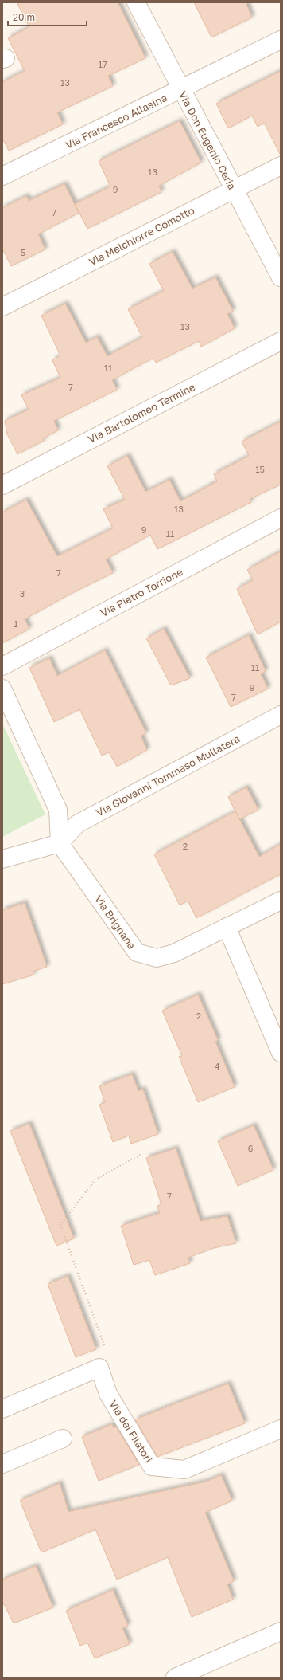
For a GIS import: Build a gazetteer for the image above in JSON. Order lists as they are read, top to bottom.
{
  "streets": {
    "street": [
      "Via Francesco Allasina",
      "Via Don Eugenio Ceria",
      "Via Melchiorre Comotto",
      "Via Bartolomeo Termine",
      "Via Pietro Torrione",
      "Via Giovanni Tommaso Mullatera",
      "Via Brignana",
      "Via dei Filatori"
    ]
  },
  "crossings": [
    ["Via Francesco Allasina", "Via Don Eugenio Ceria"],
    ["Via Don Eugenio Ceria", "Via Melchiorre Comotto"],
    ["Via Giovanni Tommaso Mullatera", "Via Brignana"]
  ],
  "house_numbers": [
    "17",
    "13",
    "13",
    "9",
    "7",
    "5",
    "13",
    "11",
    "7",
    "15",
    "13",
    "9",
    "11",
    "7",
    "3",
    "1",
    "11",
    "9",
    "7",
    "2",
    "2",
    "4",
    "6",
    "7"
  ],
  "scale_bar": "20 m"
}
